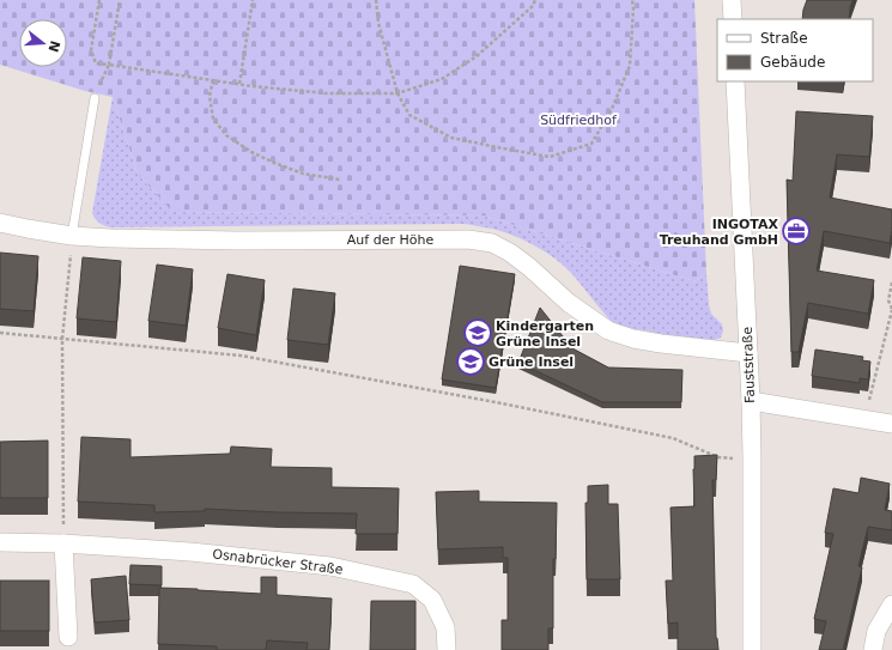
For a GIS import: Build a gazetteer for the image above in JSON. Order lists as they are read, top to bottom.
{
  "streets": {
    "street": ["Auf der Höhe", "Fauststraße", "Osnabrücker Straße"]
  },
  "crossings": [
    ["Auf der Höhe", "Fauststraße"]
  ],
  "parks": ["Südfriedhof"],
  "places": {
    "office": ["INGOTAX Treuhand GmbH"],
    "school or university": ["Kindergarten Grüne Insel", "Grüne Insel"]
  },
  "legend": ["Straße", "Gebäude"],
  "north": "right"
}
